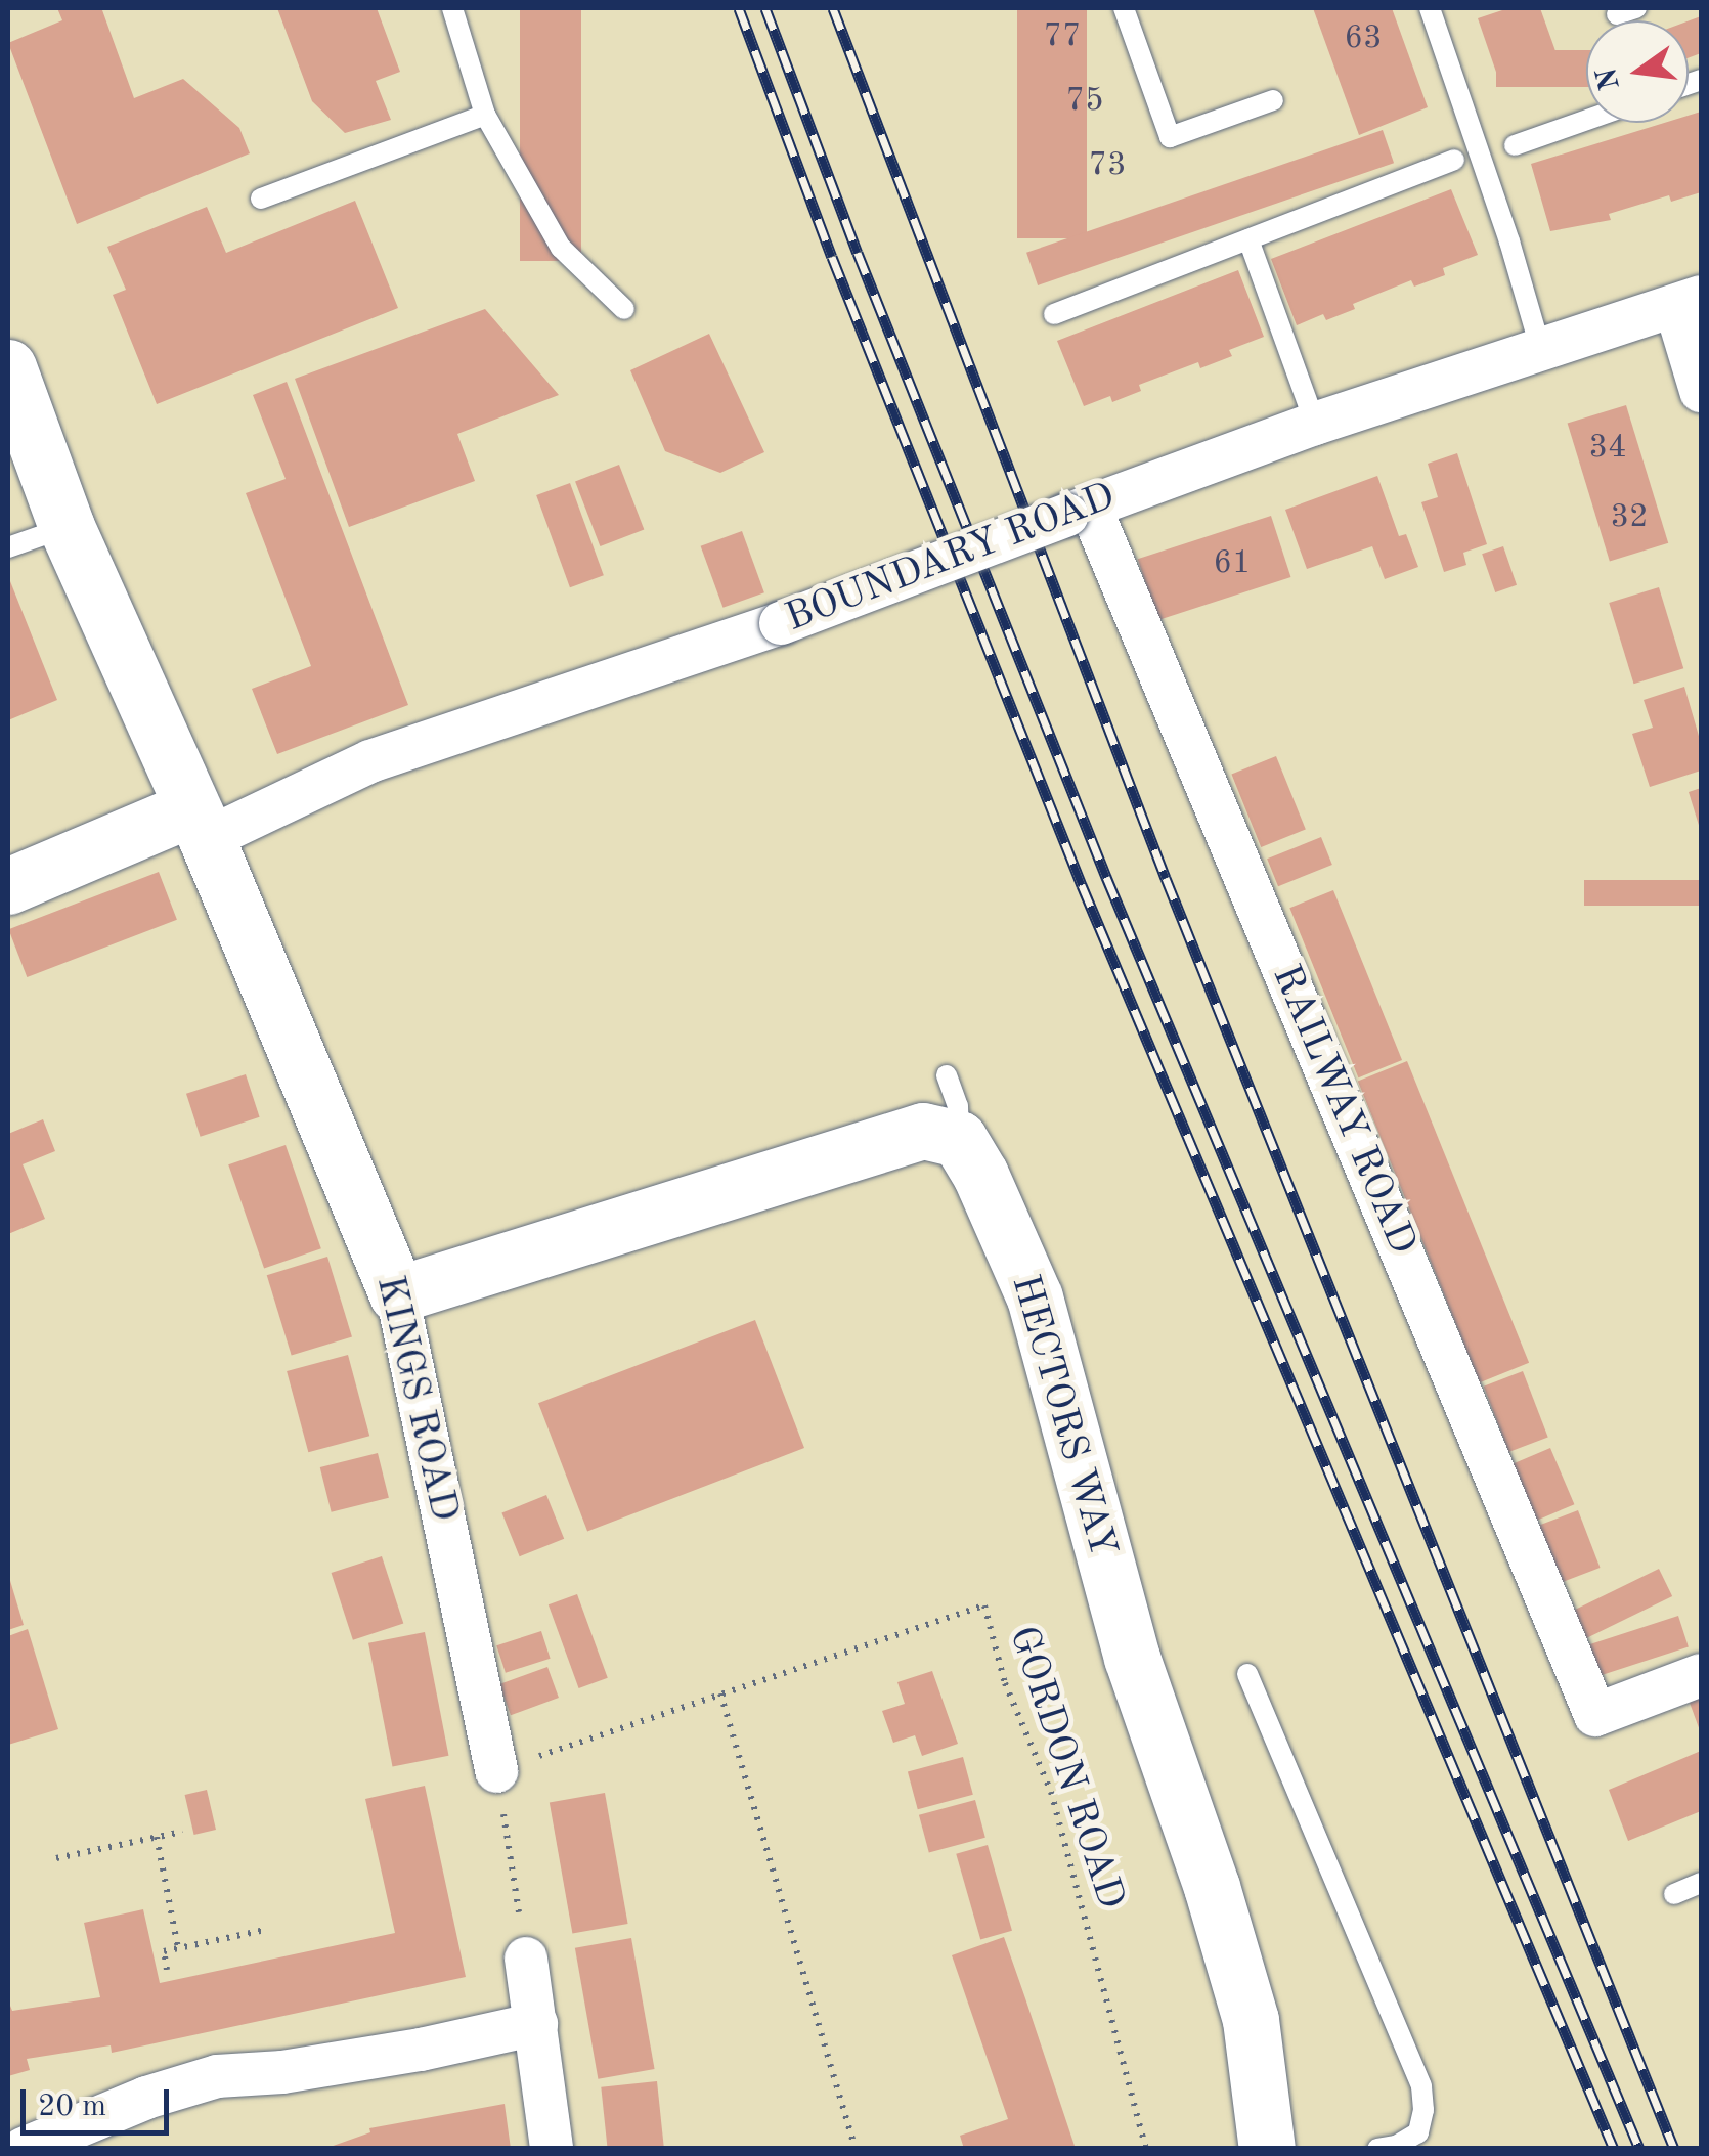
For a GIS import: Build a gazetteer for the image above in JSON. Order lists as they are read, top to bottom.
{
  "streets": {
    "main road": ["BOUNDARY ROAD", "KINGS ROAD", "HECTORS WAY"],
    "street": ["RAILWAY ROAD"],
    "path": ["GORDON ROAD"]
  },
  "crossings": [
    ["BOUNDARY ROAD", "RAILWAY ROAD"],
    ["BOUNDARY ROAD", "KINGS ROAD"],
    ["KINGS ROAD", "GORDON ROAD"]
  ],
  "house_numbers": [
    "77",
    "63",
    "75",
    "73",
    "34",
    "32",
    "61"
  ],
  "scale_bar": "20 m",
  "north": "left"
}
